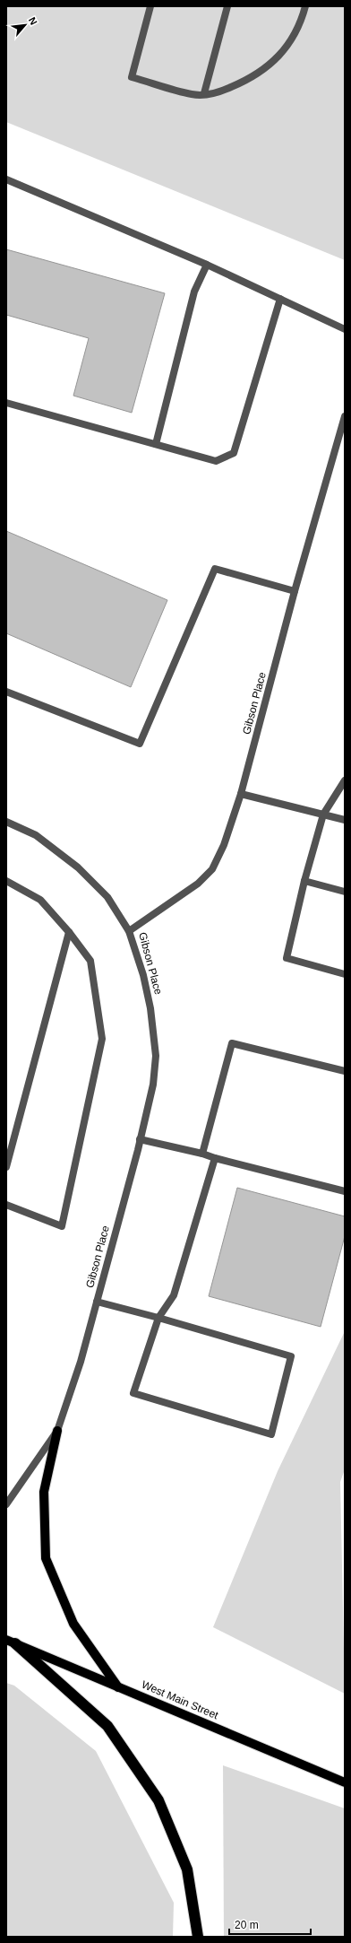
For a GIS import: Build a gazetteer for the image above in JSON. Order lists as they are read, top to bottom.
{
  "streets": {
    "main road": ["West Main Street"],
    "street": ["Gibson Place"]
  },
  "scale_bar": "20 m",
  "north": "top right"
}
